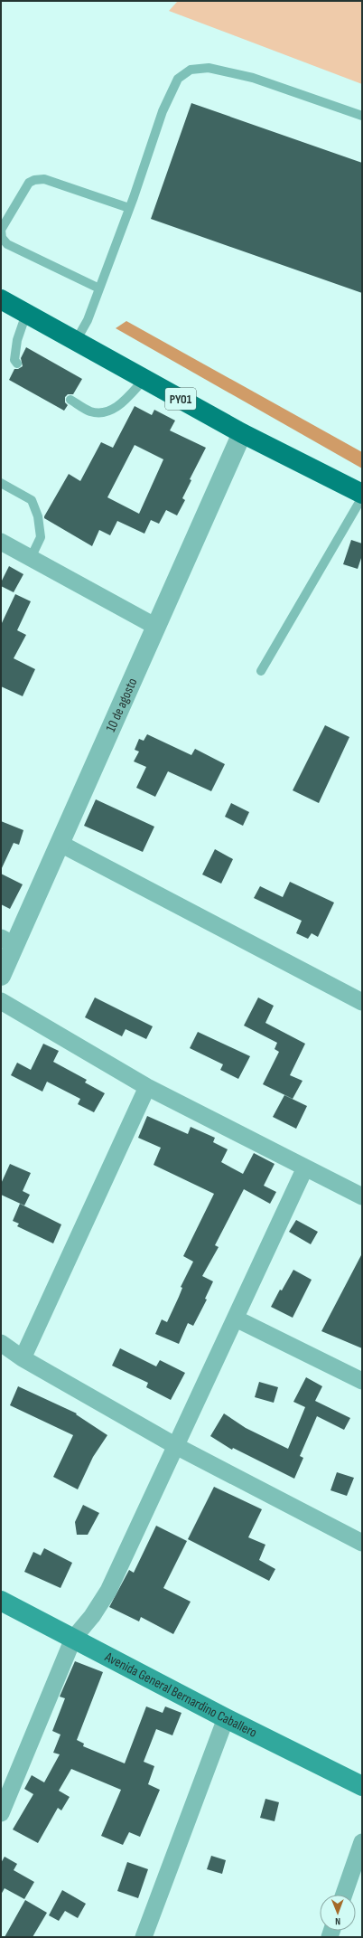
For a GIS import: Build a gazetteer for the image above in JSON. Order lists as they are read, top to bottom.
{
  "streets": {
    "highway": ["PY01"],
    "main road": ["Avenida General Bernardino Caballero"],
    "street": ["10 de agosto"]
  },
  "crossings": [
    ["PY01", "10 de agosto"]
  ],
  "north": "bottom"
}
